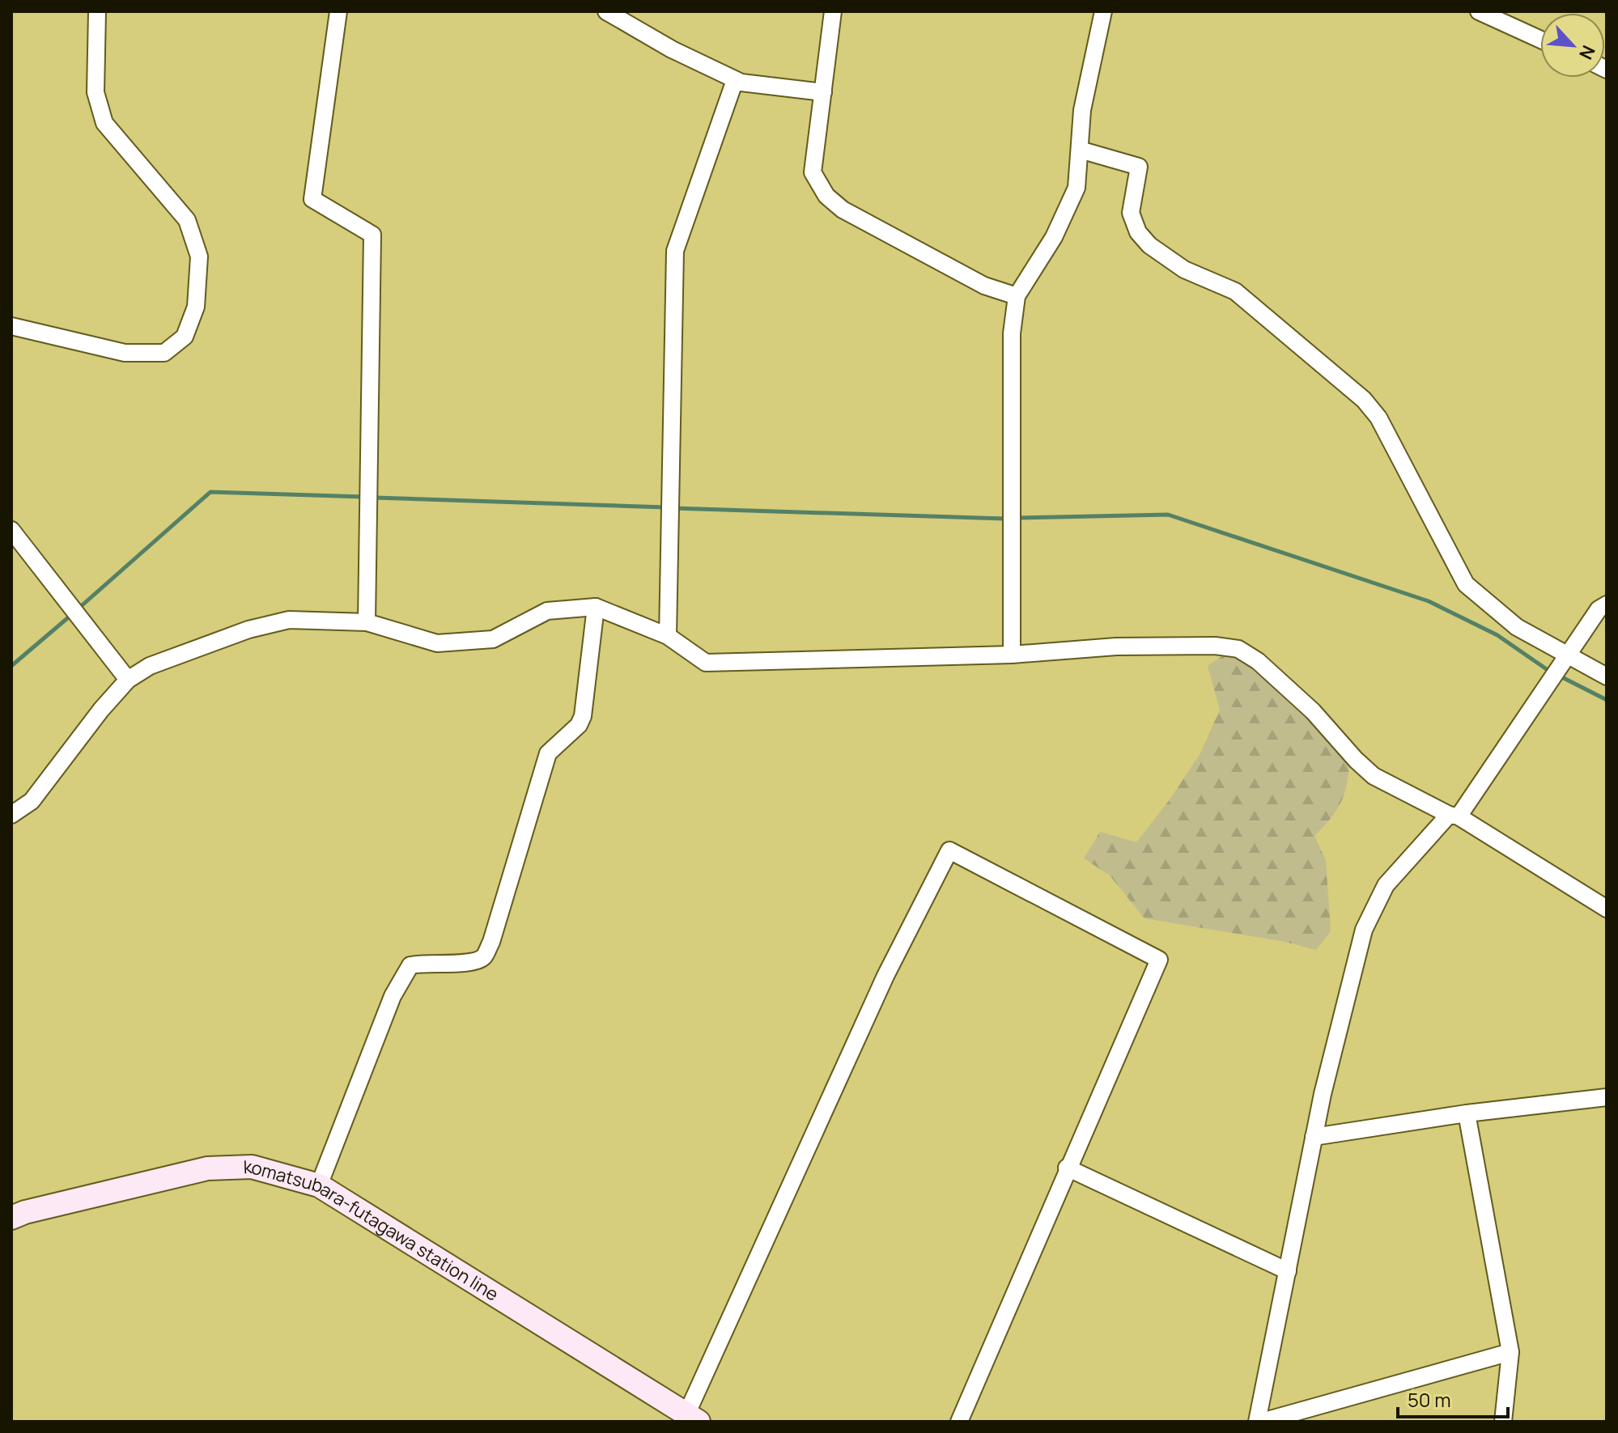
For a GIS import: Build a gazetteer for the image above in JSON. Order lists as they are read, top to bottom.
{
  "streets": {
    "main road": ["komatsubara-futagawa station line"]
  },
  "scale_bar": "50 m",
  "north": "bottom right"
}
